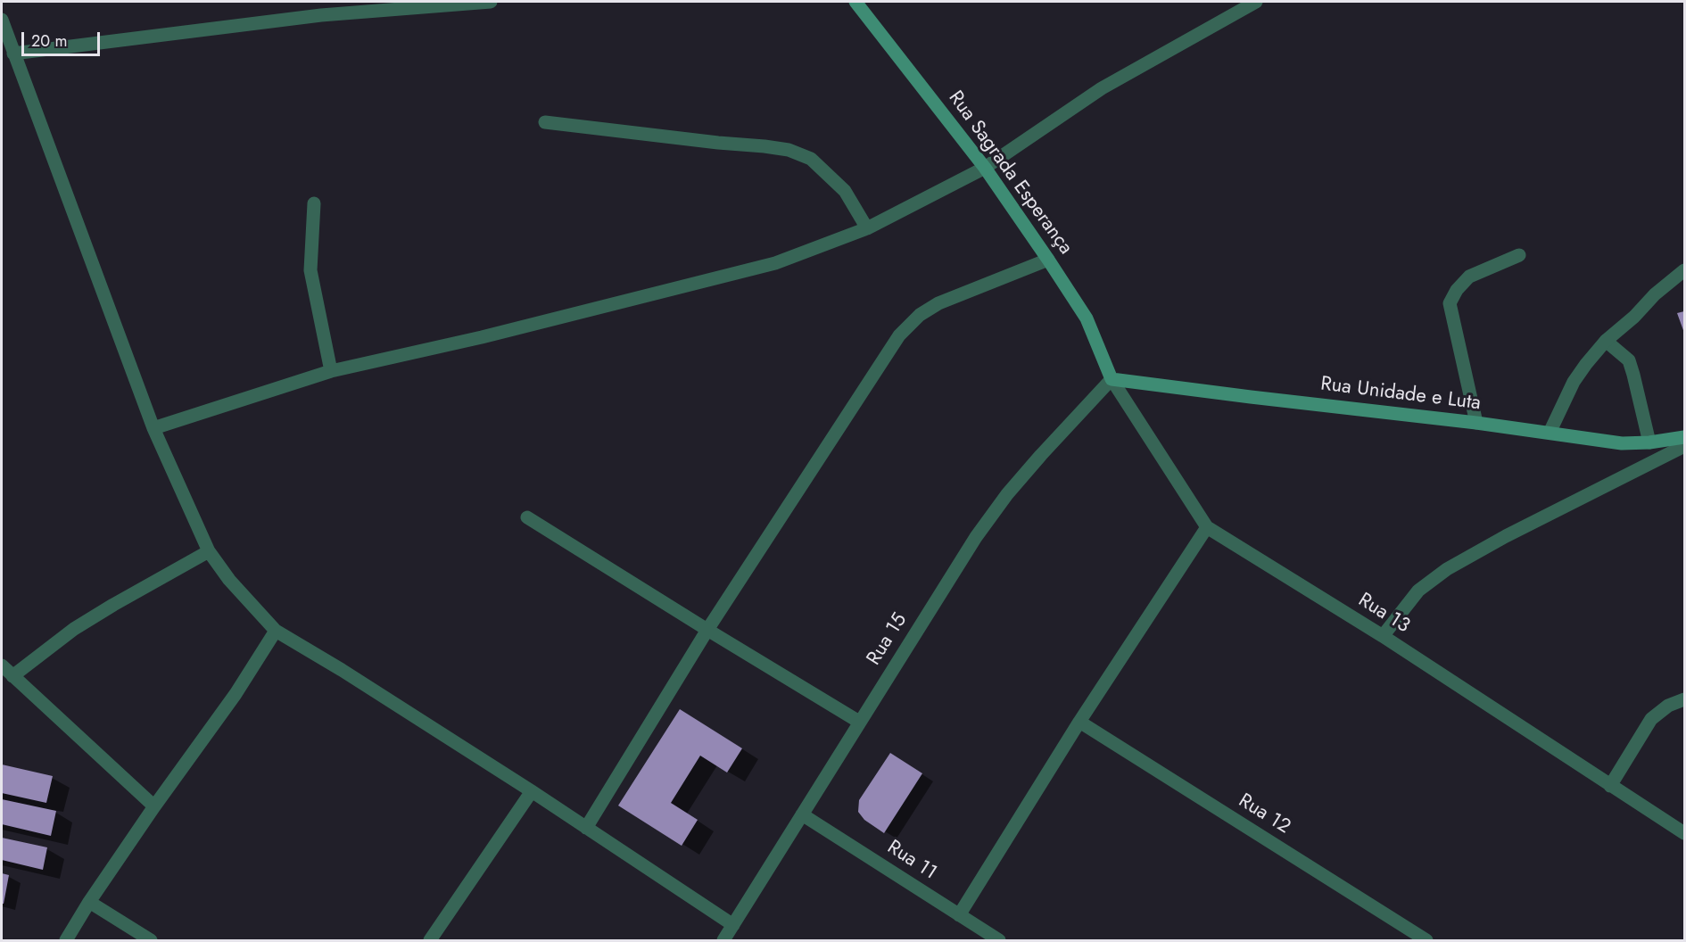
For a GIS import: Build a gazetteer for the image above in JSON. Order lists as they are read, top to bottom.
{
  "streets": {
    "street": [
      "Rua Sagrada Esperança",
      "Rua Unidade e Luta",
      "Rua 13",
      "Rua 15",
      "Rua 12",
      "Rua 11"
    ]
  },
  "crossings": [
    ["Rua Sagrada Esperança", "Rua Unidade e Luta"],
    ["Rua Sagrada Esperança", "Rua 13"],
    ["Rua Sagrada Esperança", "Rua 15"],
    ["Rua Unidade e Luta", "Rua 13"],
    ["Rua Unidade e Luta", "Rua 15"],
    ["Rua 13", "Rua 15"],
    ["Rua 15", "Rua 11"]
  ],
  "scale_bar": "20 m"
}
